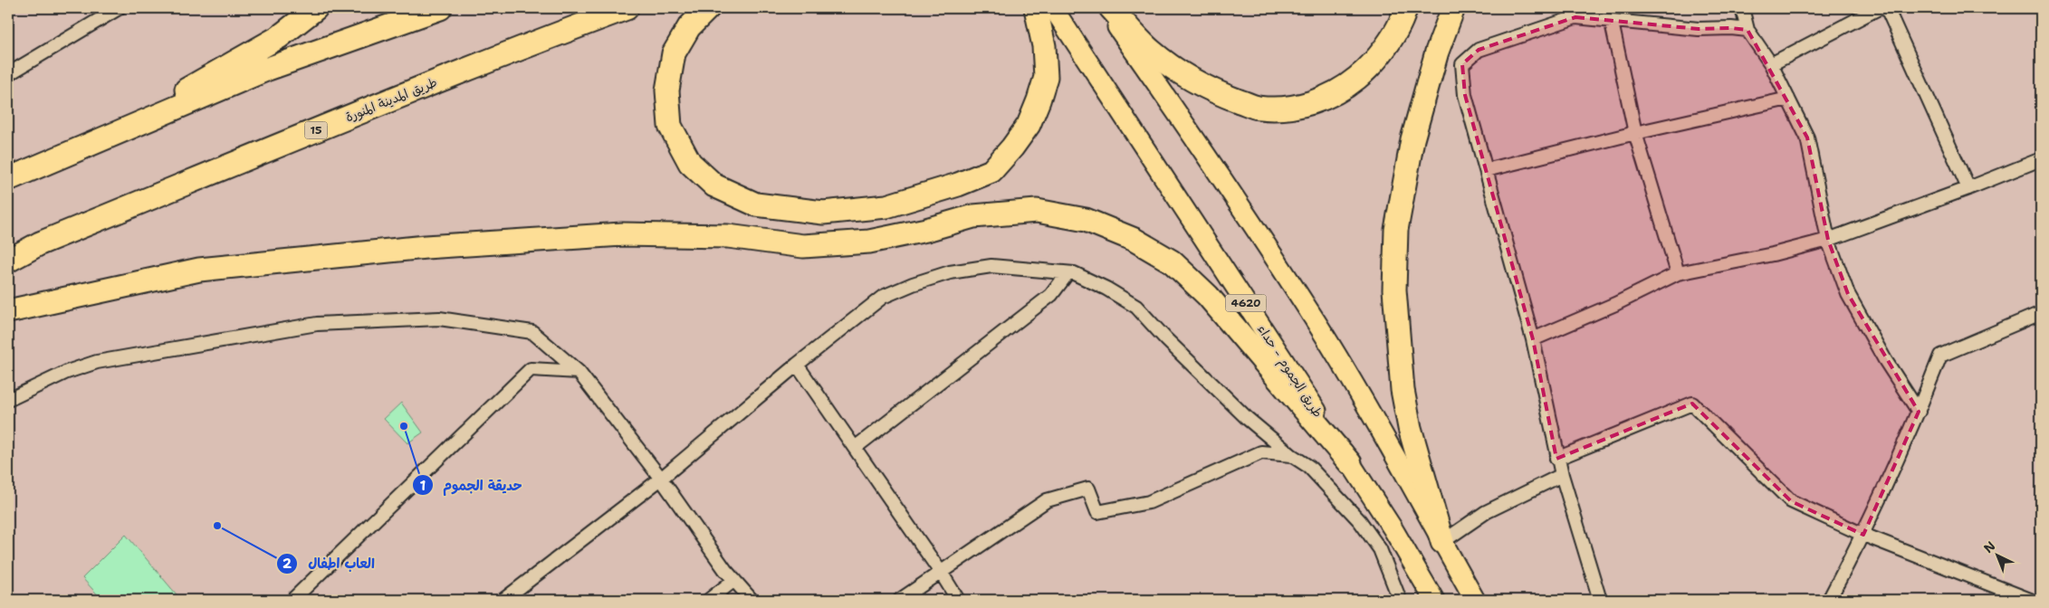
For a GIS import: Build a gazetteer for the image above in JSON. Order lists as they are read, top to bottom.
{
  "streets": {
    "highway": ["طريق المدينة المنورة", "15"],
    "main road": ["4620", "طريق الجموم - حداء"]
  },
  "places": ["حديقة الجموم", "العاب اطفال"],
  "north": "top left"
}
